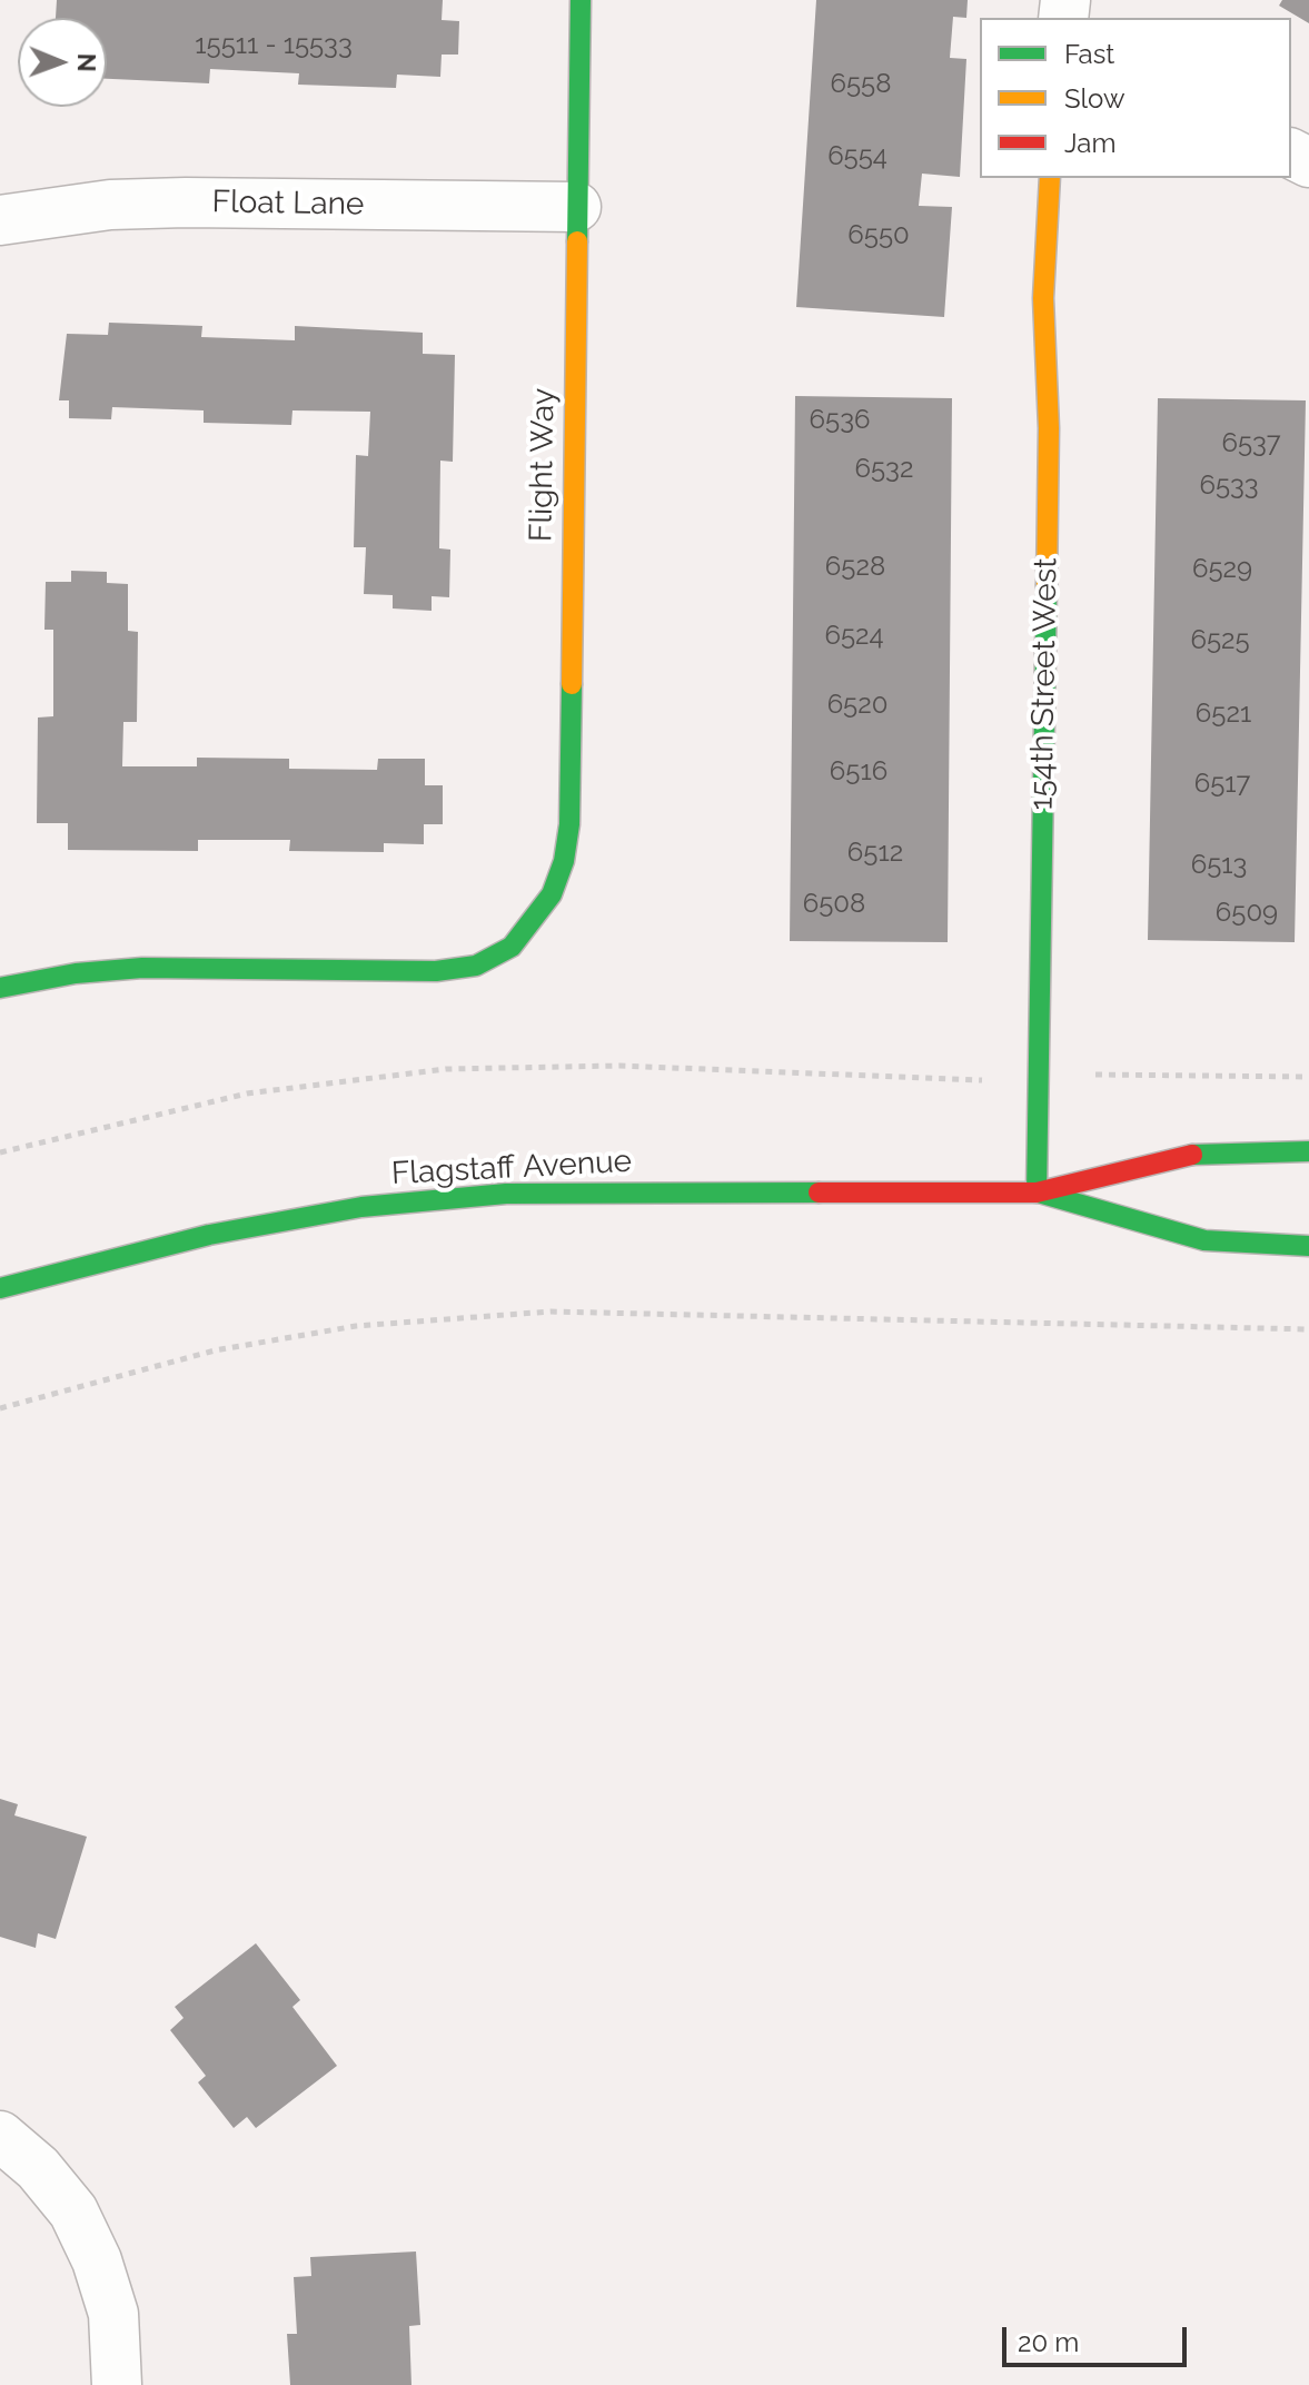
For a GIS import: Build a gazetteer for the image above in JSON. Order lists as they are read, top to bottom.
{
  "streets": {
    "street": [
      "Float Lane",
      "Flight Way",
      "154th Street West",
      "Flagstaff Avenue"
    ]
  },
  "crossings": [
    ["Float Lane", "Flight Way"],
    ["154th Street West", "Flagstaff Avenue"]
  ],
  "house_numbers": [
    "15511 - 15533",
    "6558",
    "6554",
    "6550",
    "6536",
    "6537",
    "6532",
    "6533",
    "6528",
    "6529",
    "6524",
    "6525",
    "6520",
    "6521",
    "6516",
    "6517",
    "6512",
    "6513",
    "6508",
    "6509"
  ],
  "legend": ["Fast", "Slow", "Jam"],
  "scale_bar": "20 m",
  "north": "right"
}
